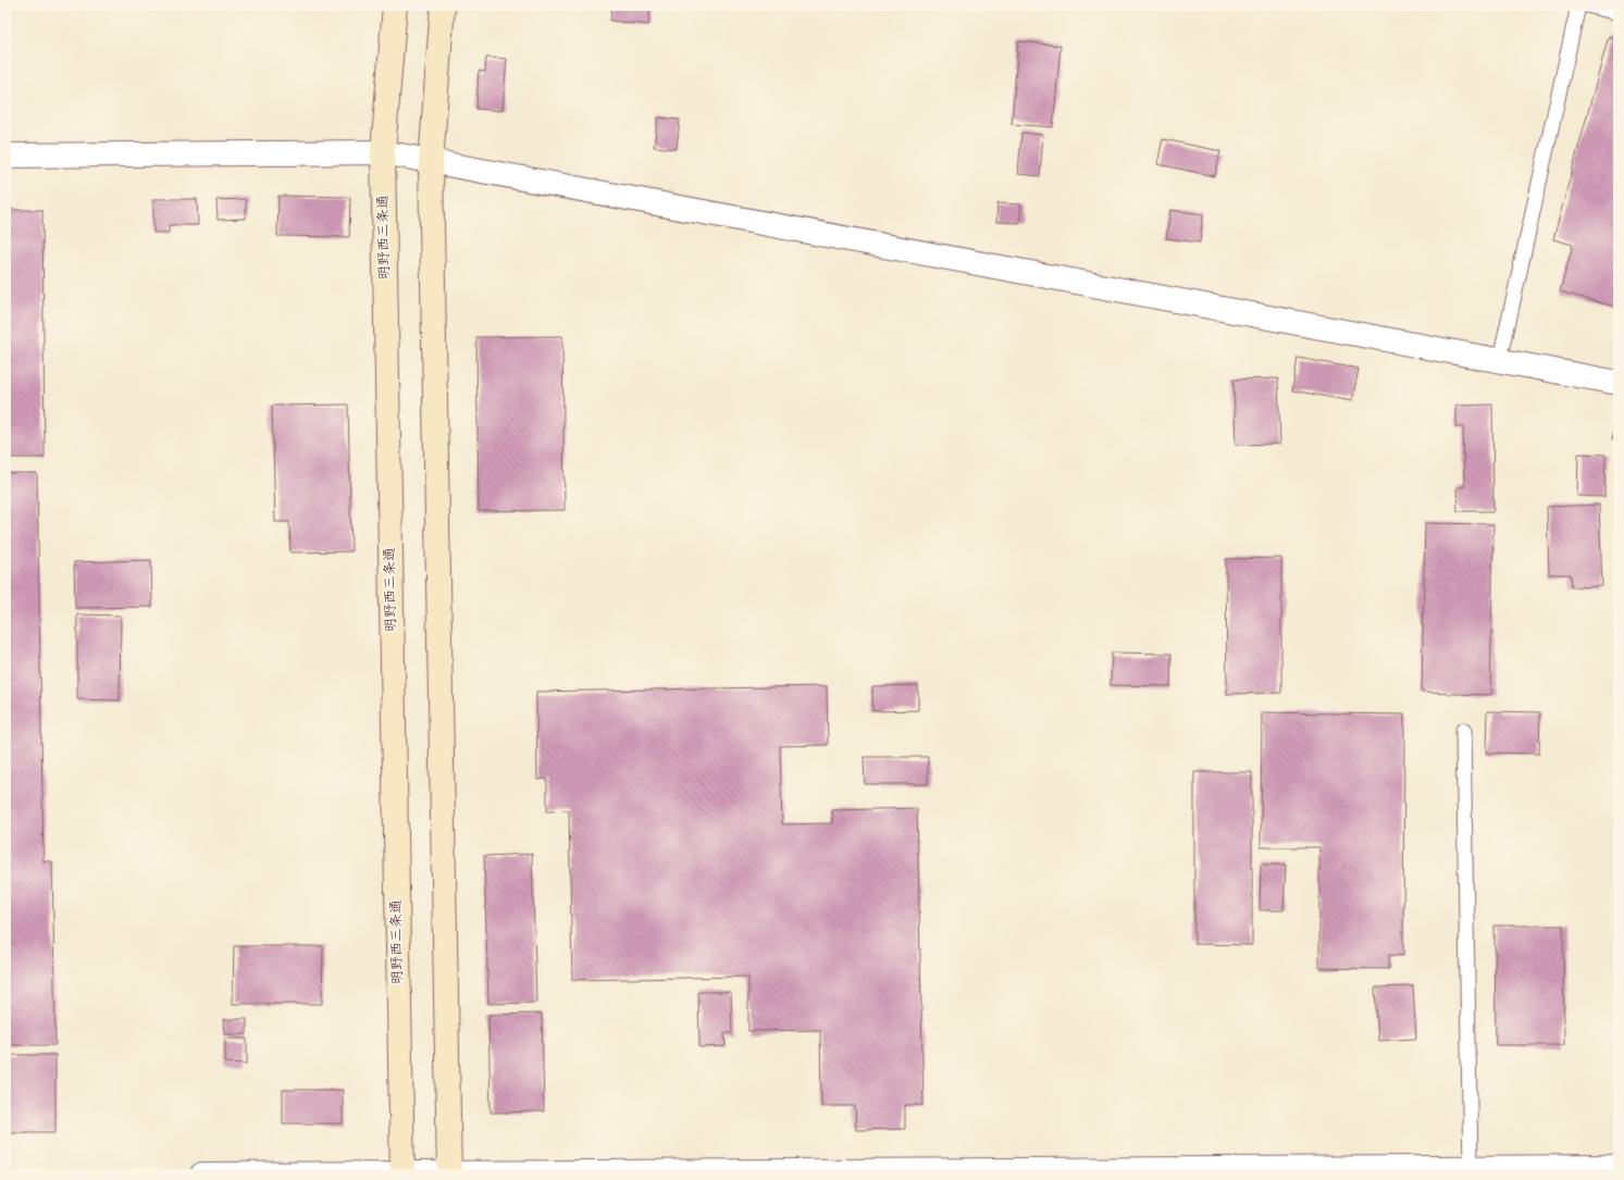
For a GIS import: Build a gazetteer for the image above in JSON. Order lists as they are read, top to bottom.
{
  "streets": {
    "street": ["明野西三条通"]
  }
}
